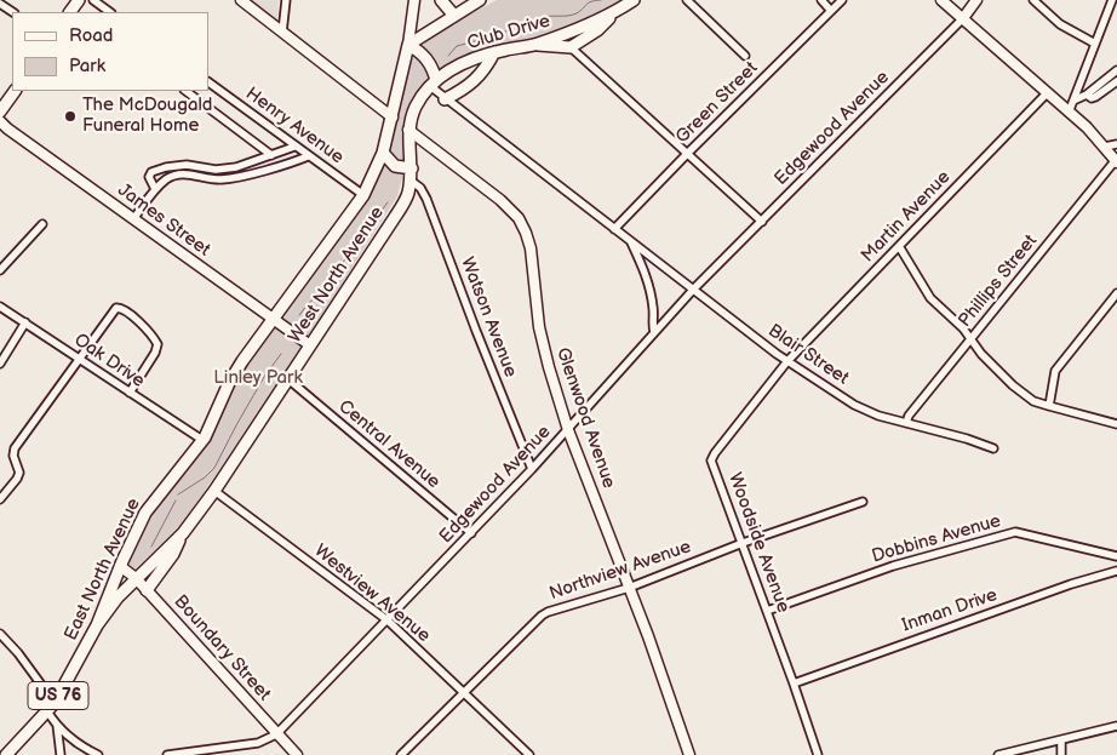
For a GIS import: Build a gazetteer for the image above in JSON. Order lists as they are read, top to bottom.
{
  "streets": {
    "main road": [
      "Club Drive",
      "West North Avenue",
      "East North Avenue",
      "US 76"
    ],
    "street": [
      "Green Street",
      "Henry Avenue",
      "Edgewood Avenue",
      "Martin Avenue",
      "James Street",
      "Phillips Street",
      "Watson Avenue",
      "Blair Street",
      "Oak Drive",
      "Glenwood Avenue",
      "Central Avenue",
      "Dobbins Avenue",
      "Woodside Avenue",
      "Northview Avenue",
      "Westview Avenue",
      "Inman Drive",
      "Boundary Street"
    ]
  },
  "crossings": [
    ["Club Drive", "Blair Street"],
    ["Club Drive", "US 76"],
    ["Green Street", "Blair Street"],
    ["Henry Avenue", "East North Avenue"],
    ["Edgewood Avenue", "Watson Avenue"],
    ["Edgewood Avenue", "Blair Street"],
    ["Edgewood Avenue", "Glenwood Avenue"],
    ["Edgewood Avenue", "Central Avenue"],
    ["Edgewood Avenue", "Westview Avenue"],
    ["Edgewood Avenue", "Boundary Street"],
    ["Martin Avenue", "Blair Street"],
    ["Martin Avenue", "Woodside Avenue"],
    ["James Street", "West North Avenue"],
    ["James Street", "East North Avenue"],
    ["West North Avenue", "Watson Avenue"],
    ["West North Avenue", "Glenwood Avenue"],
    ["West North Avenue", "Central Avenue"],
    ["West North Avenue", "East North Avenue"],
    ["West North Avenue", "Westview Avenue"],
    ["West North Avenue", "Boundary Street"],
    ["West North Avenue", "US 76"],
    ["Phillips Street", "Blair Street"],
    ["Blair Street", "Woodside Avenue"],
    ["Blair Street", "US 76"],
    ["Oak Drive", "East North Avenue"],
    ["Glenwood Avenue", "Northview Avenue"],
    ["Glenwood Avenue", "US 76"],
    ["Dobbins Avenue", "Woodside Avenue"],
    ["Woodside Avenue", "Northview Avenue"],
    ["Woodside Avenue", "Inman Drive"],
    ["East North Avenue", "Boundary Street"],
    ["East North Avenue", "US 76"],
    ["Northview Avenue", "Westview Avenue"]
  ],
  "parks": ["Linley Park"],
  "places": ["The McDougald Funeral Home"],
  "legend": ["Road", "Park"]
}
